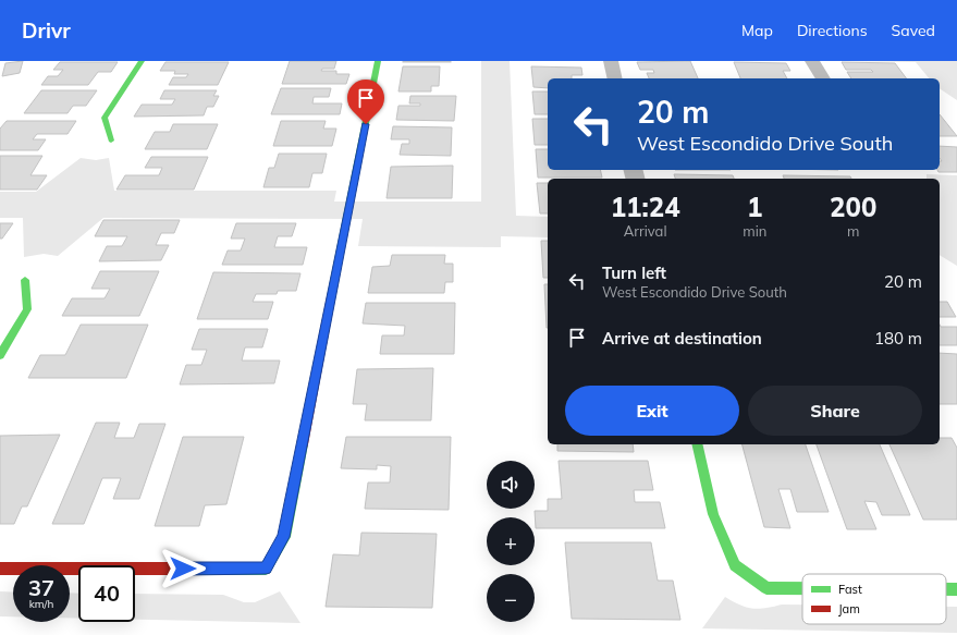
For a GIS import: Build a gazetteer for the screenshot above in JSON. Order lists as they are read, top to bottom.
{
  "legend": ["Fast", "Jam"],
  "page": {
    "header": "Drivr",
    "nav": ["Map", "Directions", "Saved"],
    "turn": ["20 m", "West Escondido Drive South"],
    "eta": [
      "11:24",
      "Arrival",
      "1",
      "min",
      "200",
      "m"
    ],
    "list": [
      {
        "name": "Turn left",
        "note": "West Escondido Drive South",
        "value": "20 m"
      },
      {
        "name": "Arrive at destination",
        "value": "180 m"
      }
    ],
    "buttons": ["Exit", "Share"],
    "map_buttons": ["+", "−"],
    "speed": "37 km/h",
    "limit": "40"
  }
}
